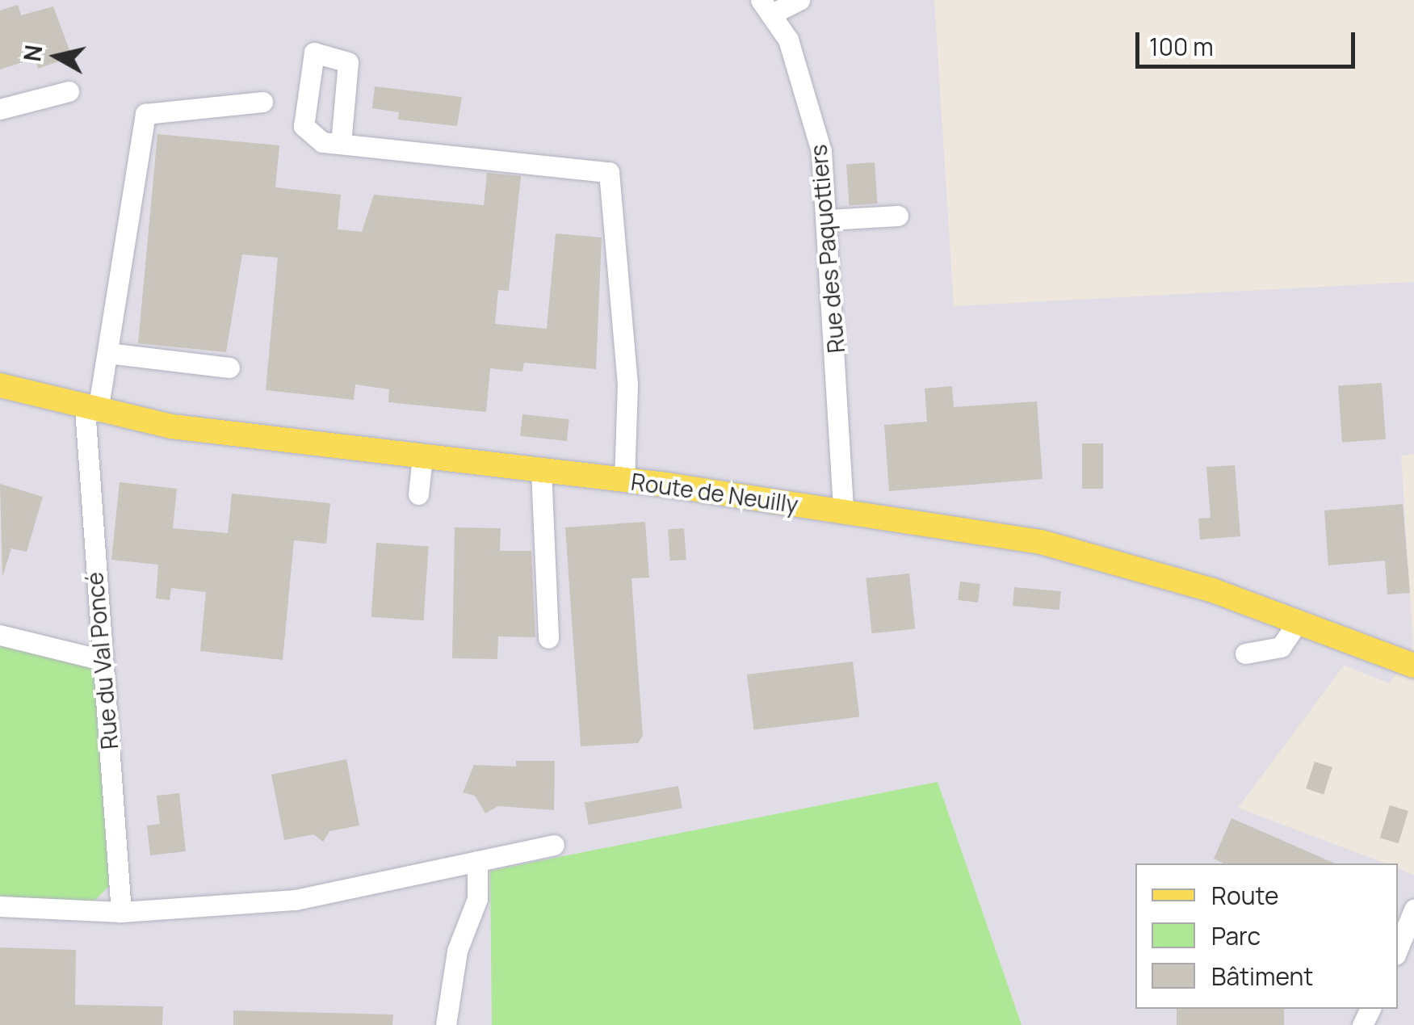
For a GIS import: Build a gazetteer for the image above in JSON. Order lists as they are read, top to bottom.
{
  "streets": {
    "main road": ["Route de Neuilly"],
    "street": ["Rue des Paquottiers", "Rue du Val Poncé"]
  },
  "crossings": [
    ["Rue des Paquottiers", "Route de Neuilly"],
    ["Route de Neuilly", "Rue du Val Poncé"]
  ],
  "legend": ["Route", "Parc", "Bâtiment"],
  "scale_bar": "100 m",
  "north": "left"
}
